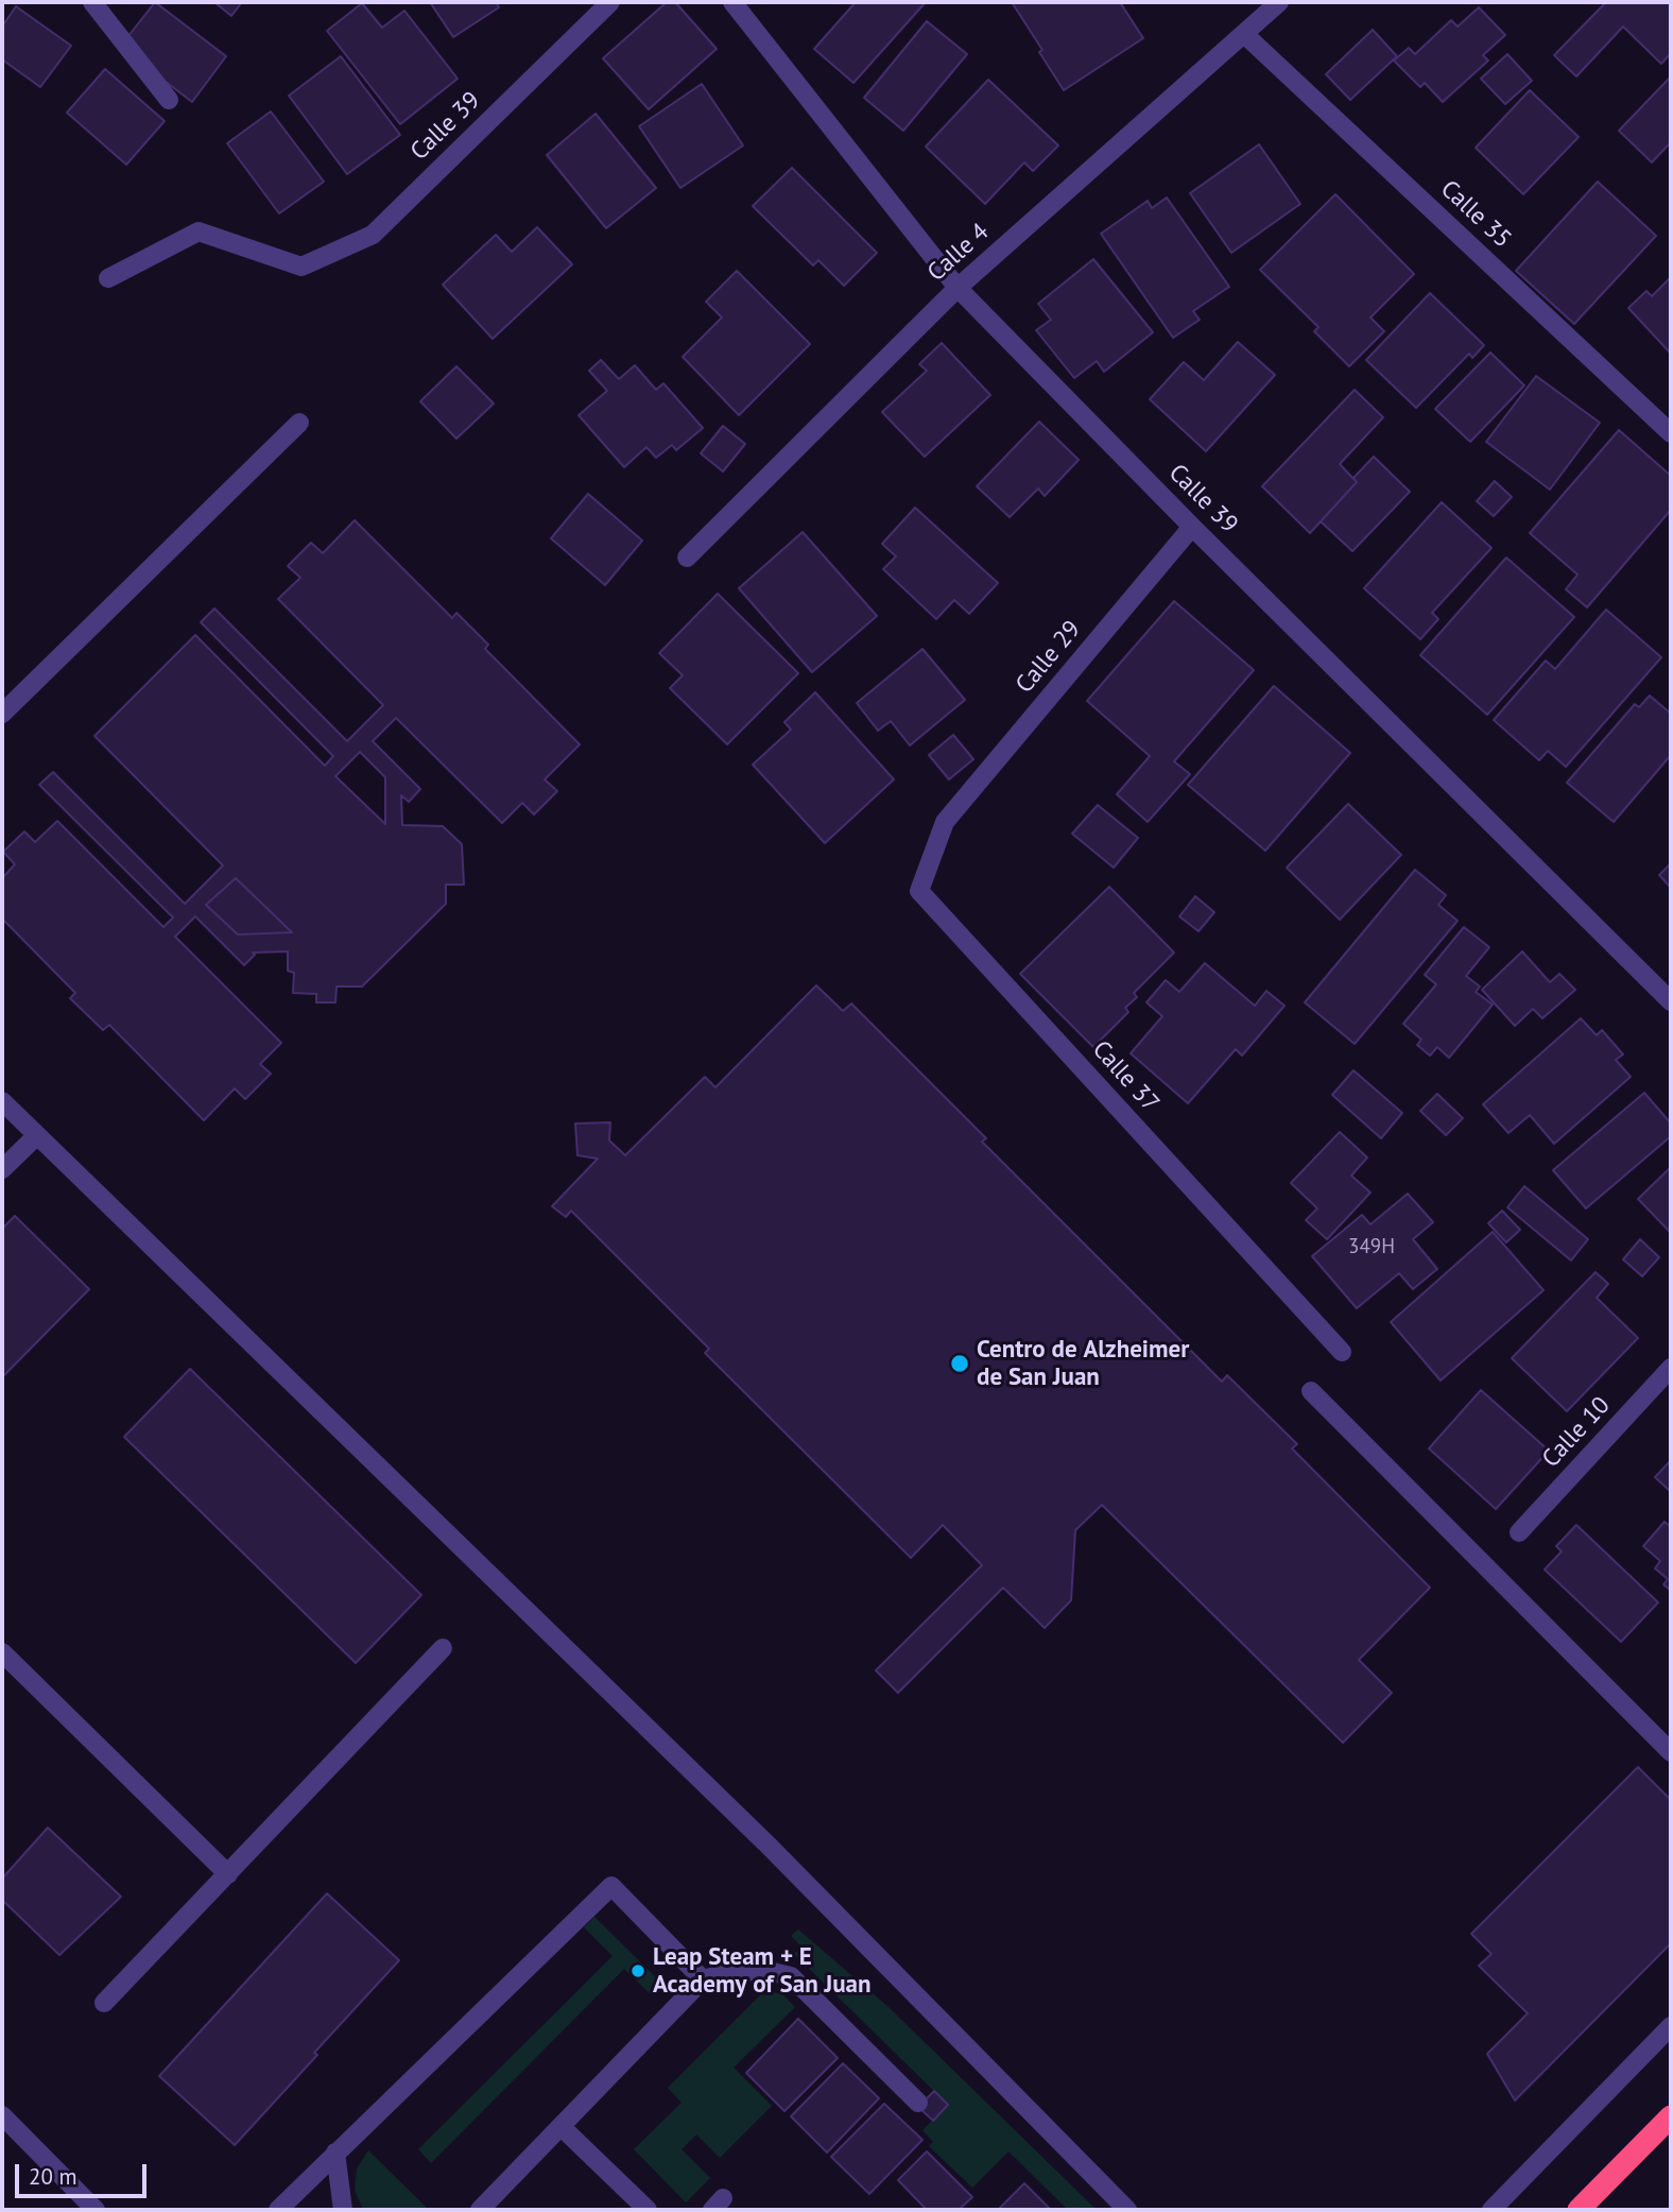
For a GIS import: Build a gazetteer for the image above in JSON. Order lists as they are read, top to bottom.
{
  "streets": {
    "street": [
      "Calle 39",
      "Calle 35",
      "Calle 4",
      "Calle 29",
      "Calle 37",
      "Calle 10"
    ]
  },
  "crossings": [
    ["Calle 39", "Calle 4"],
    ["Calle 39", "Calle 29"],
    ["Calle 35", "Calle 4"],
    ["Calle 29", "Calle 37"]
  ],
  "places": ["Centro de Alzheimer de San Juan", "Leap Steam + E Academy of San Juan"],
  "house_numbers": ["349H"],
  "scale_bar": "20 m"
}
